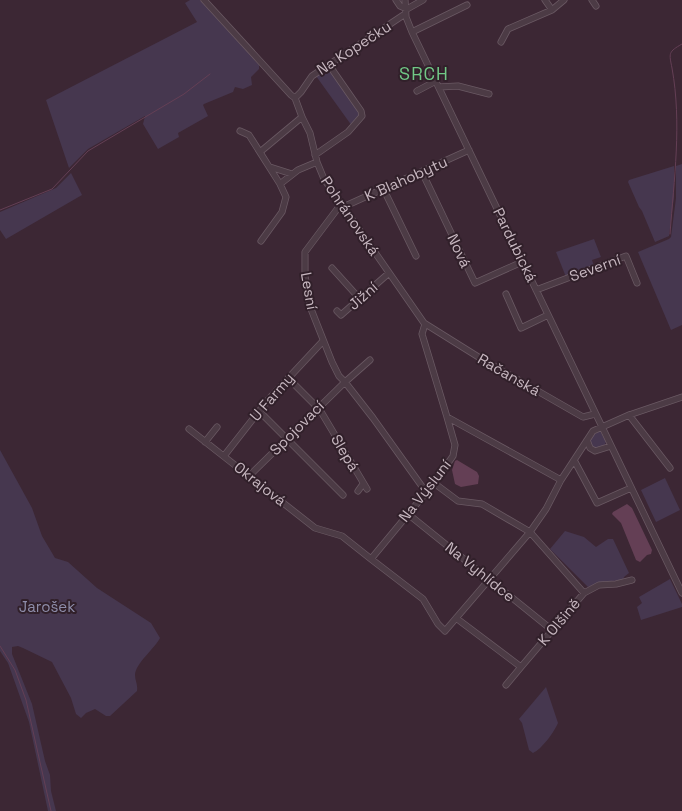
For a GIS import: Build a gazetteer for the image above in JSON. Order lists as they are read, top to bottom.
{
  "streets": {
    "street": [
      "Na Kopečku",
      "K Blahobytu",
      "Pohránovská",
      "Pardubická",
      "Nová",
      "Severní",
      "Lesní",
      "Jižní",
      "Račanská",
      "U Farmy",
      "Spojovací",
      "Slepá",
      "Okrajová",
      "Na Výsluní",
      "Na Vyhlídce",
      "K Olšině"
    ]
  },
  "crossings": [
    ["Na Kopečku", "Pohránovská"],
    ["Na Kopečku", "Pardubická"],
    ["K Blahobytu", "Pohránovská"],
    ["K Blahobytu", "Pardubická"],
    ["K Blahobytu", "Nová"],
    ["K Blahobytu", "Lesní"],
    ["Pohránovská", "Lesní"],
    ["Pohránovská", "Jižní"],
    ["Pohránovská", "Račanská"],
    ["Pohránovská", "Na Výsluní"],
    ["Pardubická", "Nová"],
    ["Pardubická", "Severní"],
    ["Pardubická", "Račanská"],
    ["Lesní", "U Farmy"],
    ["Lesní", "Spojovací"],
    ["Lesní", "Na Výsluní"],
    ["Račanská", "Na Výsluní"],
    ["U Farmy", "Slepá"],
    ["U Farmy", "Okrajová"],
    ["Spojovací", "Slepá"],
    ["Spojovací", "Okrajová"],
    ["Okrajová", "Na Výsluní"],
    ["Na Výsluní", "Na Vyhlídce"],
    ["Na Vyhlídce", "K Olšině"]
  ],
  "districts": ["SRCH"],
  "parks": ["Jarošek"]
}
